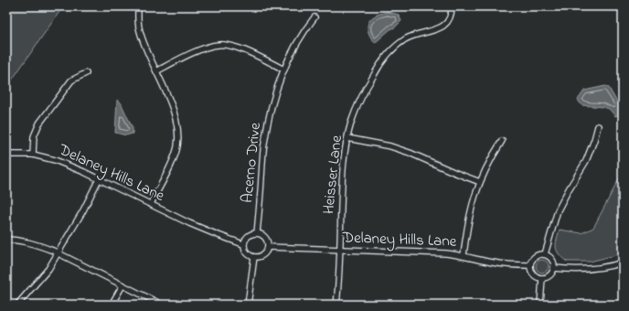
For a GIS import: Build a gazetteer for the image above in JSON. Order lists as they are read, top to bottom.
{
  "streets": {
    "street": ["Acerno Drive", "Delaney Hills Lane", "Heisser Lane"]
  },
  "crossings": [
    ["Acerno Drive", "Delaney Hills Lane"],
    ["Delaney Hills Lane", "Heisser Lane"]
  ]
}
